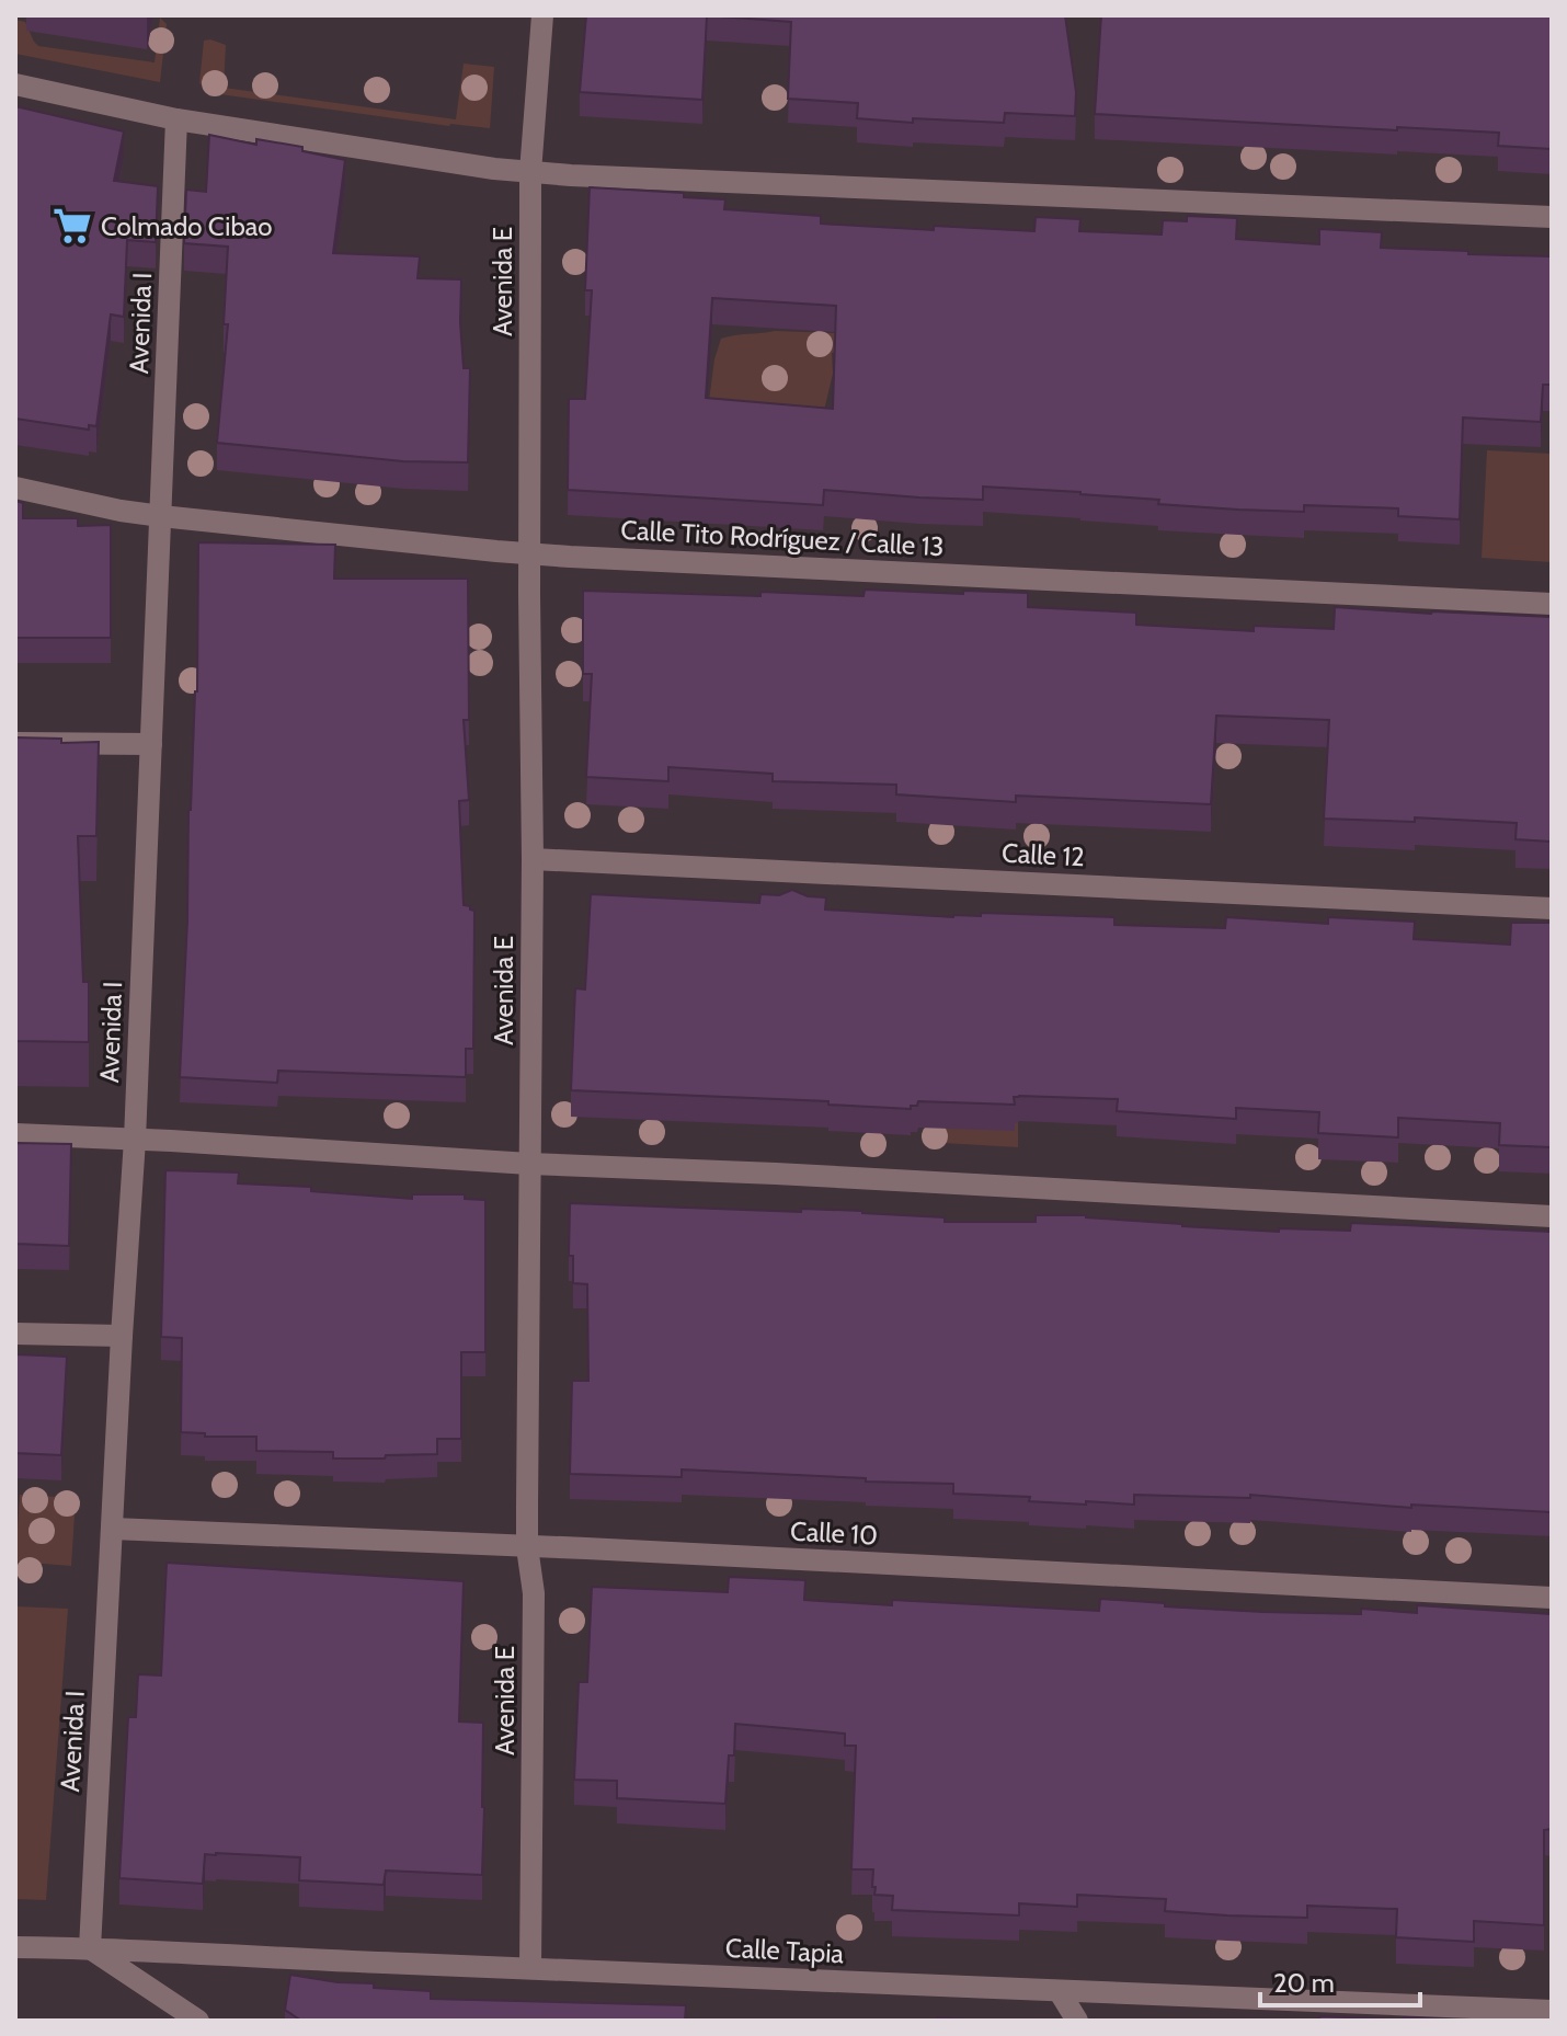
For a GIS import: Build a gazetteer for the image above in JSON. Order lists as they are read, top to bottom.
{
  "streets": {
    "street": [
      "Avenida E",
      "Avenida I",
      "Calle Tito Rodríguez / Calle 13",
      "Calle 12",
      "Calle 10",
      "Calle Tapia"
    ]
  },
  "crossings": [
    ["Avenida E", "Calle Tito Rodríguez / Calle 13"],
    ["Avenida E", "Calle 12"],
    ["Avenida E", "Calle 10"],
    ["Avenida E", "Calle Tapia"],
    ["Avenida I", "Calle Tito Rodríguez / Calle 13"],
    ["Avenida I", "Calle 10"],
    ["Avenida I", "Calle Tapia"]
  ],
  "places": {
    "supermarket": ["Colmado Cibao"]
  },
  "scale_bar": "20 m"
}
